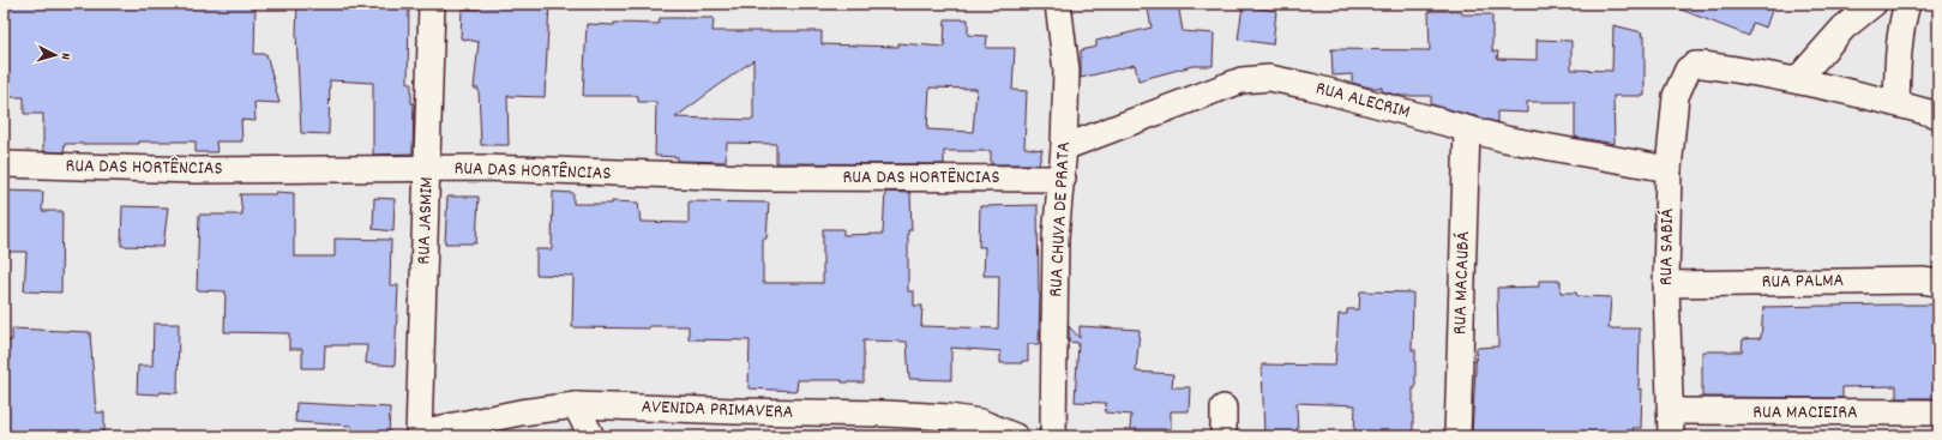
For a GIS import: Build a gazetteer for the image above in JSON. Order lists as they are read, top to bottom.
{
  "streets": {
    "street": [
      "RUA ALECRIM",
      "RUA DAS HORTÊNCIAS",
      "RUA CHUVA DE PRATA",
      "RUA JASMIM",
      "RUA SABIÁ",
      "RUA PALMA",
      "RUA MACAUBÁ",
      "AVENIDA PRIMAVERA",
      "RUA MACIEIRA"
    ]
  },
  "crossings": [
    ["RUA ALECRIM", "RUA CHUVA DE PRATA"],
    ["RUA ALECRIM", "RUA SABIÁ"],
    ["RUA ALECRIM", "RUA MACAUBÁ"],
    ["RUA DAS HORTÊNCIAS", "RUA CHUVA DE PRATA"],
    ["RUA DAS HORTÊNCIAS", "RUA JASMIM"],
    ["RUA JASMIM", "AVENIDA PRIMAVERA"],
    ["RUA SABIÁ", "RUA PALMA"],
    ["RUA SABIÁ", "RUA MACIEIRA"]
  ],
  "north": "right"
}
